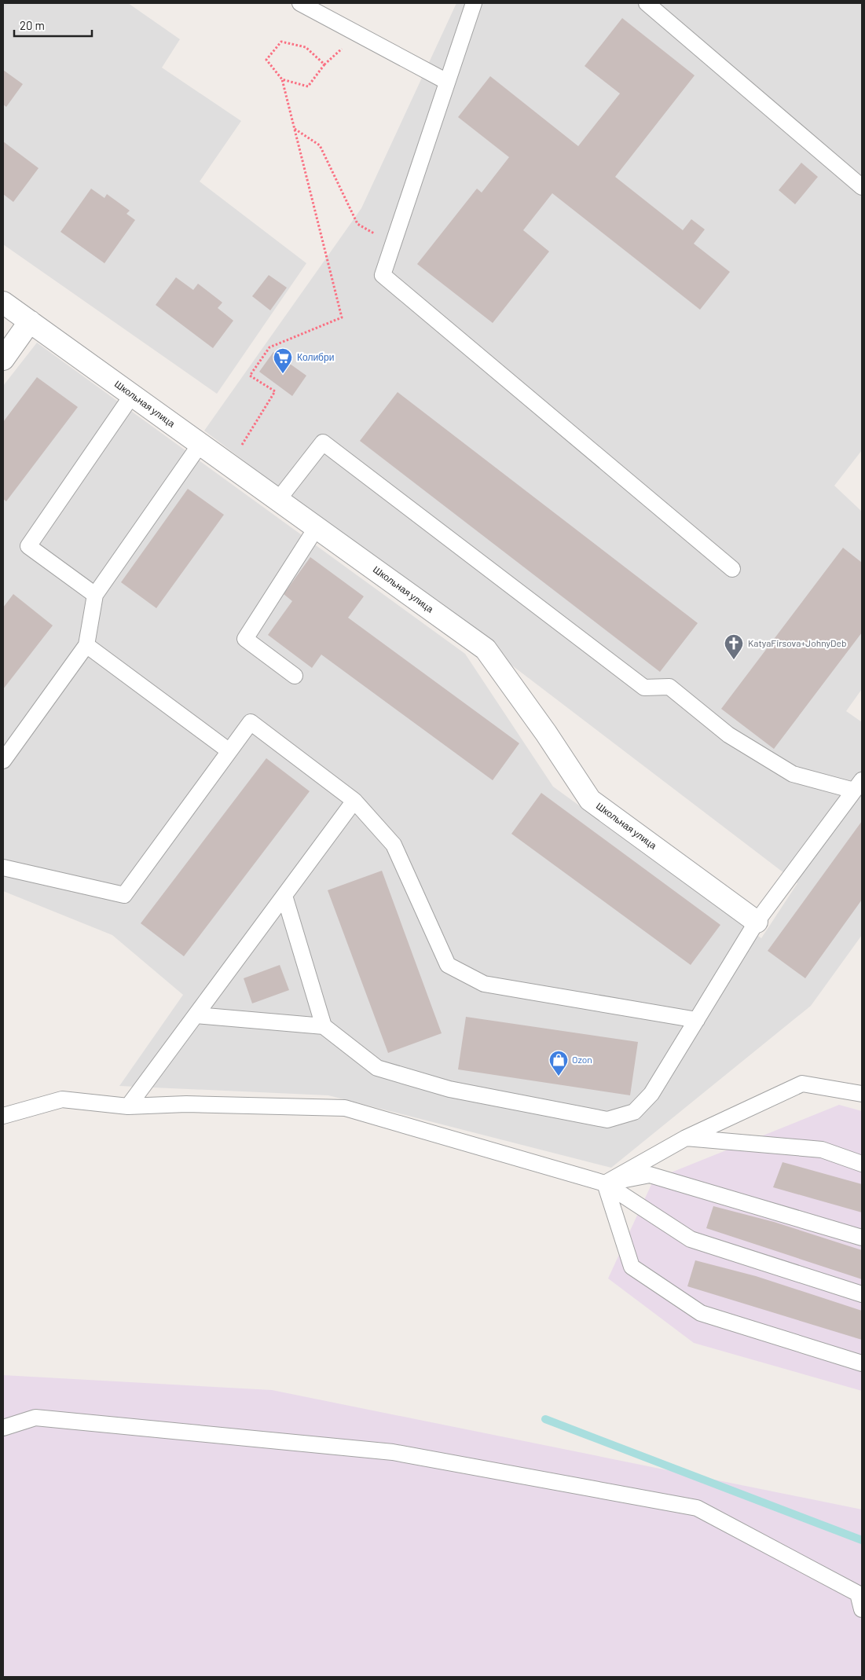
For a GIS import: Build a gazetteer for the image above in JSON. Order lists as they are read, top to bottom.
{
  "streets": {
    "street": ["Школьная улица"]
  },
  "places": {
    "supermarket": ["Колибри"],
    "church": ["KatyaFirsova+JohnyDeb"],
    "shop": ["Ozon"]
  },
  "scale_bar": "20 m"
}
